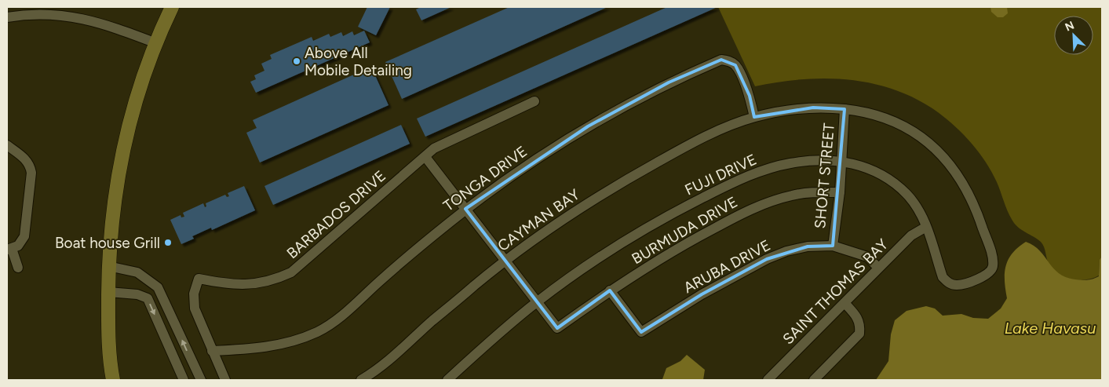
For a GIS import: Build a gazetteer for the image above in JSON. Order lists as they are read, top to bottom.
{
  "streets": {
    "street": [
      "FUJI DRIVE",
      "SHORT STREET",
      "TONGA DRIVE",
      "BARBADOS DRIVE",
      "CAYMAN BAY",
      "BURMUDA DRIVE",
      "ARUBA DRIVE",
      "SAINT THOMAS BAY"
    ]
  },
  "crossings": [
    ["FUJI DRIVE", "SHORT STREET"],
    ["FUJI DRIVE", "TONGA DRIVE"],
    ["FUJI DRIVE", "CAYMAN BAY"],
    ["FUJI DRIVE", "BURMUDA DRIVE"],
    ["FUJI DRIVE", "SAINT THOMAS BAY"],
    ["SHORT STREET", "BURMUDA DRIVE"],
    ["SHORT STREET", "ARUBA DRIVE"],
    ["TONGA DRIVE", "BARBADOS DRIVE"],
    ["TONGA DRIVE", "CAYMAN BAY"],
    ["BURMUDA DRIVE", "ARUBA DRIVE"],
    ["ARUBA DRIVE", "SAINT THOMAS BAY"]
  ],
  "water": ["Lake Havasu"],
  "places": ["Above All Mobile Detailing", "Boat house Grill"],
  "north": "top left"
}
